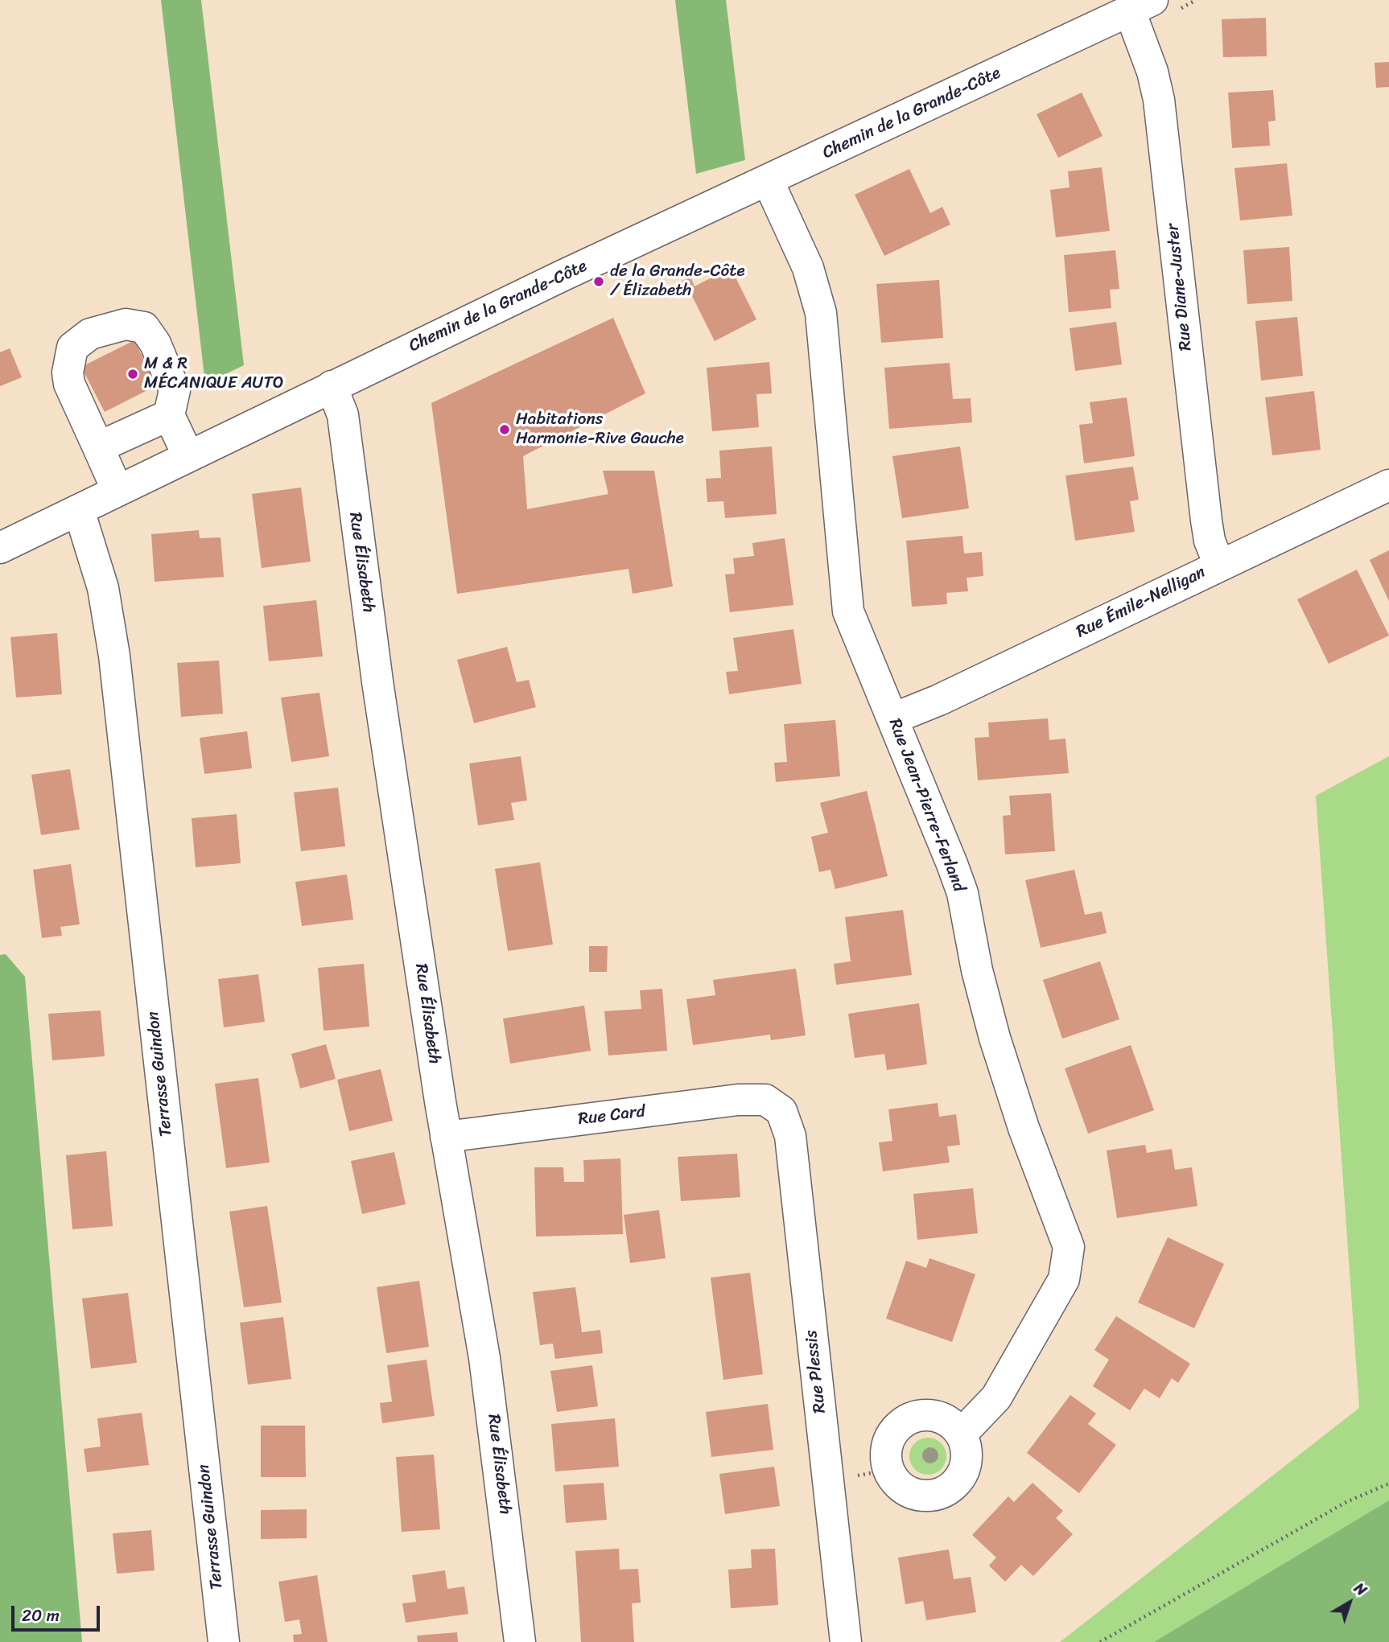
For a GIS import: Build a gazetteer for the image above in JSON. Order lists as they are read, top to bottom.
{
  "streets": {
    "street": [
      "Chemin de la Grande-Côte",
      "Rue Diane-Juster",
      "Rue Élisabeth",
      "Rue Émile-Nelligan",
      "Rue Jean-Pierre-Ferland",
      "Terrasse Guindon",
      "Rue Card",
      "Rue Plessis"
    ]
  },
  "crossings": [
    ["Chemin de la Grande-Côte", "Rue Diane-Juster"],
    ["Chemin de la Grande-Côte", "Rue Élisabeth"],
    ["Chemin de la Grande-Côte", "Rue Jean-Pierre-Ferland"],
    ["Chemin de la Grande-Côte", "Terrasse Guindon"],
    ["Rue Diane-Juster", "Rue Émile-Nelligan"],
    ["Rue Élisabeth", "Rue Card"],
    ["Rue Émile-Nelligan", "Rue Jean-Pierre-Ferland"],
    ["Rue Card", "Rue Plessis"]
  ],
  "places": ["de la Grande-Côte / Élizabeth", "M & R MÉCANIQUE AUTO", "Habitations Harmonie-Rive Gauche"],
  "scale_bar": "20 m",
  "north": "top right"
}
